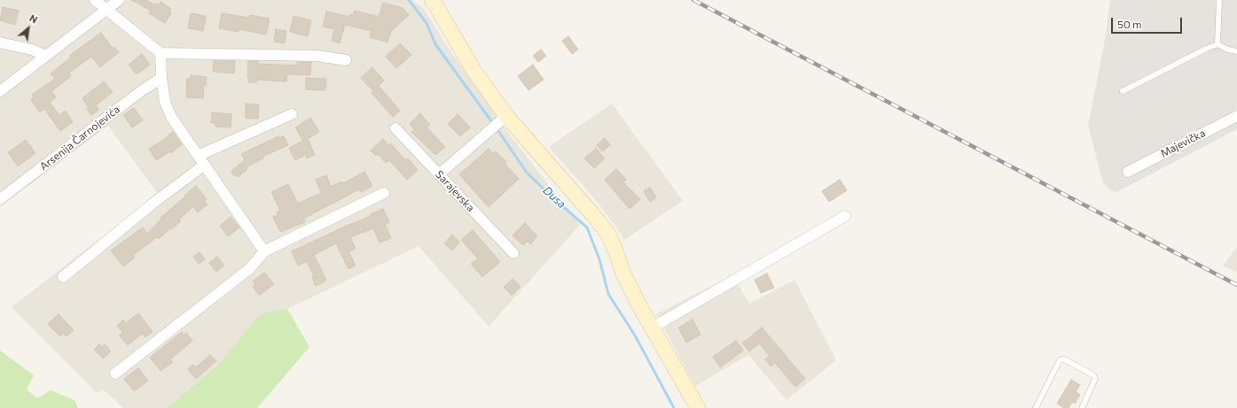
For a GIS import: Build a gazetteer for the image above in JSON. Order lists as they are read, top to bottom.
{
  "streets": {
    "street": ["Arsenija Čarnojevića", "Majevička", "Sarajevska"]
  },
  "water": ["Dusa"],
  "scale_bar": "50 m",
  "north": "top right"
}
